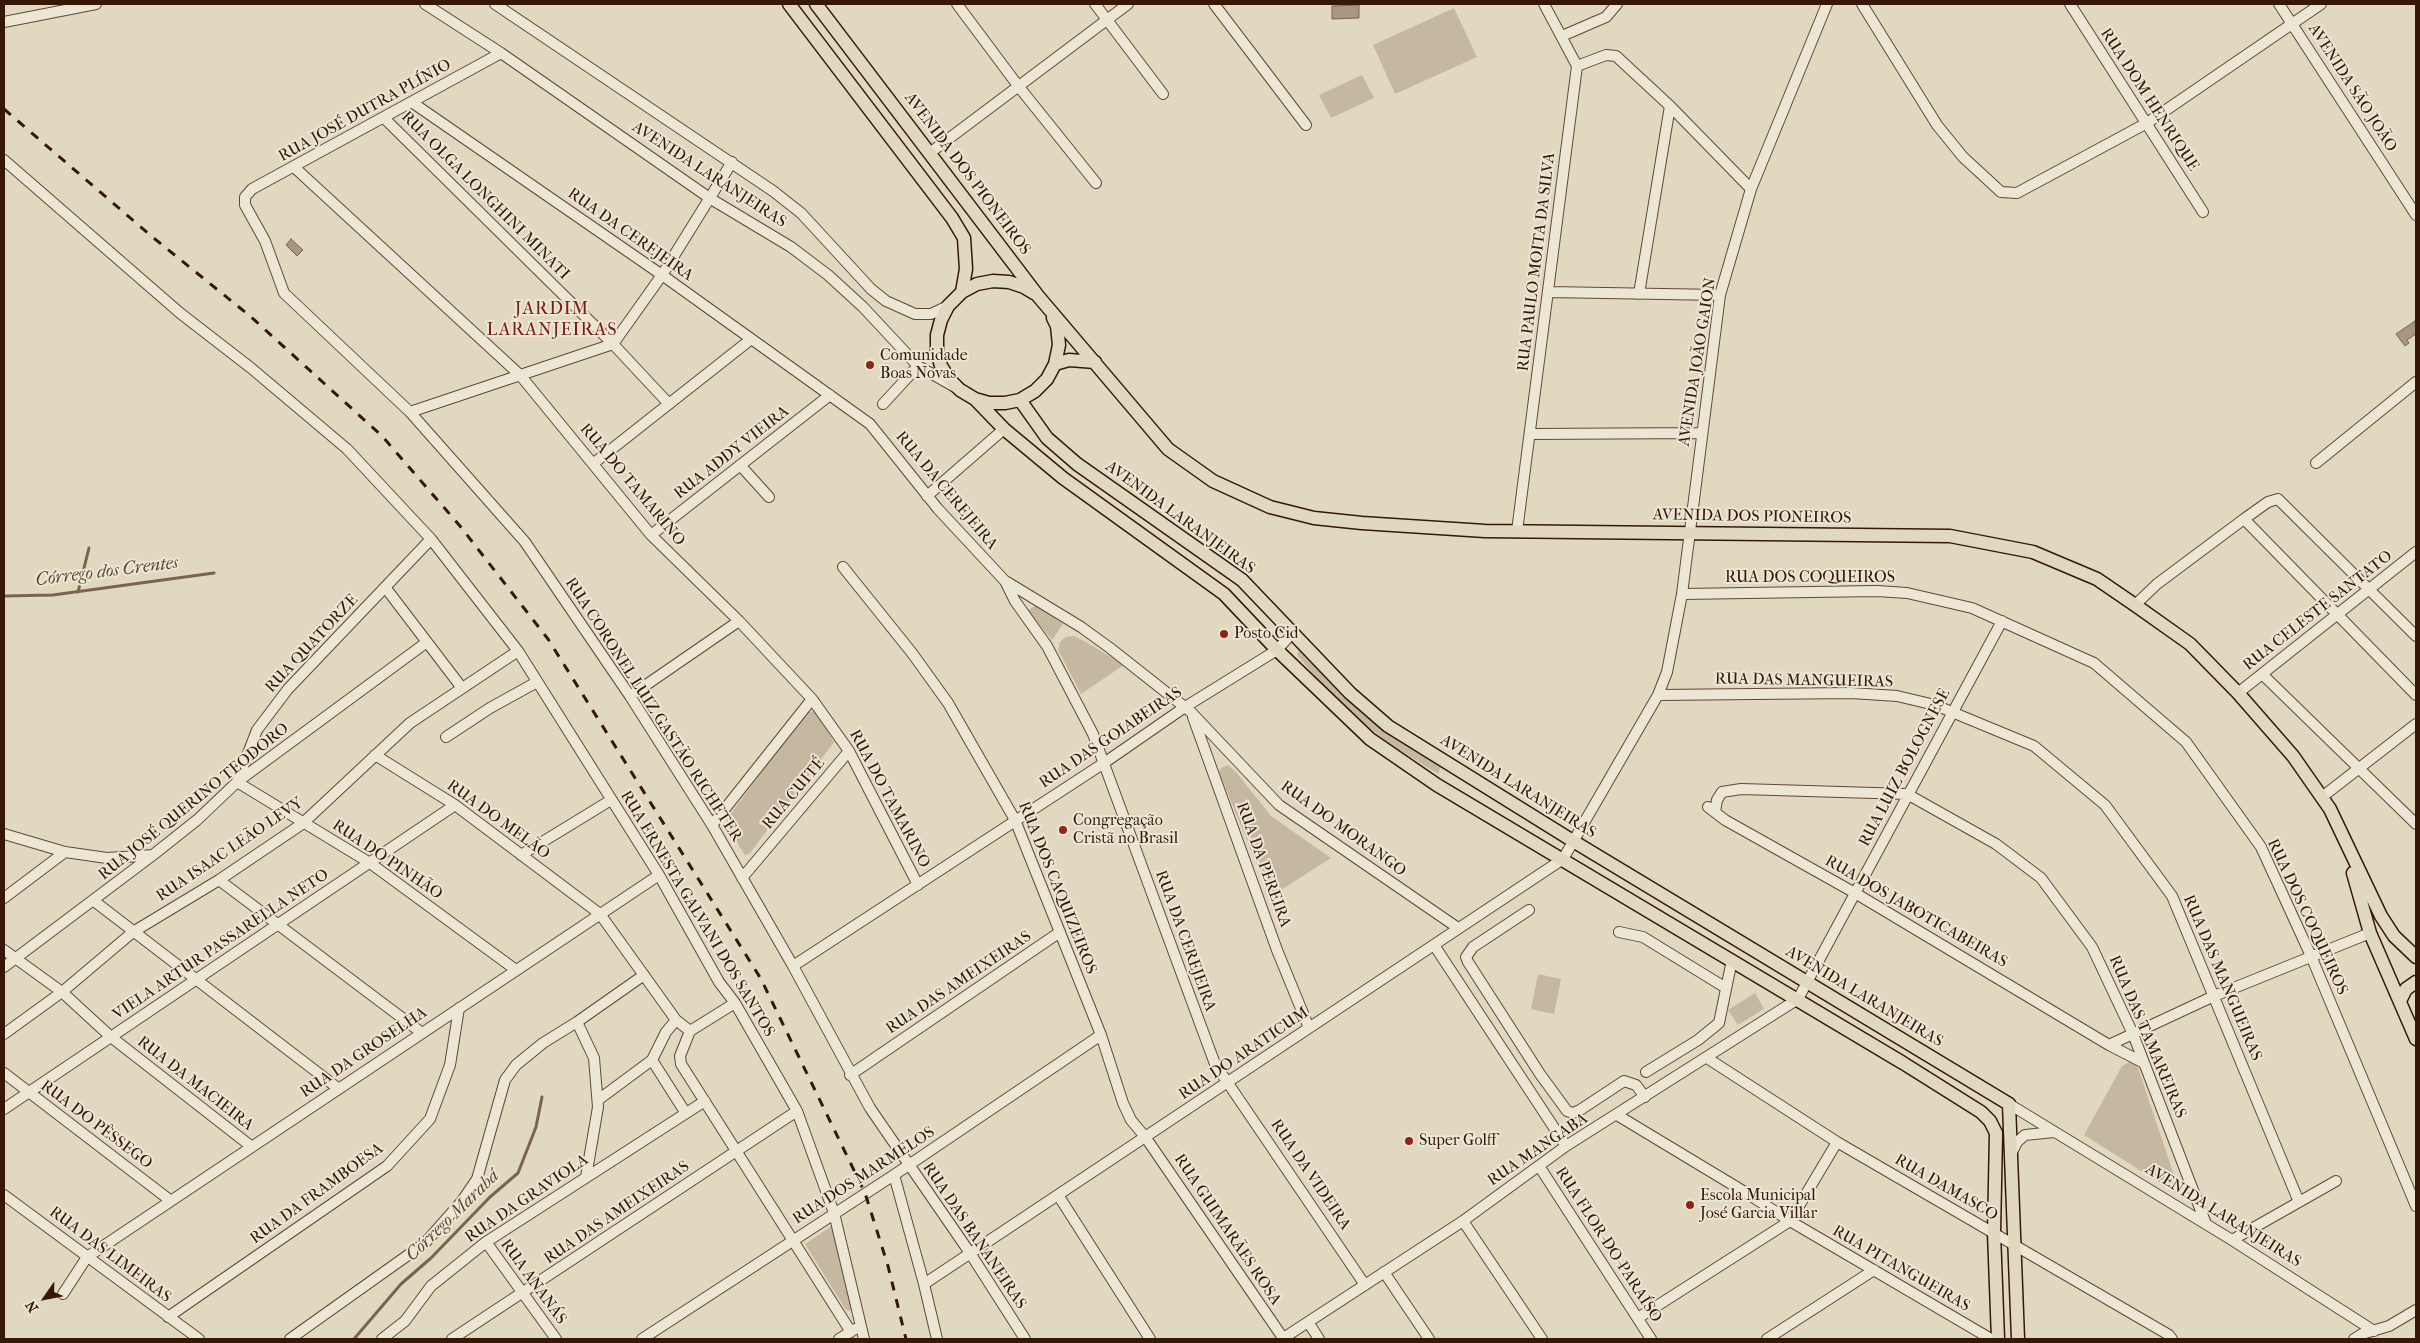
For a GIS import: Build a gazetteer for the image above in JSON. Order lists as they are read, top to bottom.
{
  "streets": {
    "main road": ["AVENIDA DOS PIONEIROS", "AVENIDA LARANJEIRAS"],
    "street": [
      "AVENIDA SÃO JOÃO",
      "RUA DOM HENRIQUE",
      "RUA JOSÉ DUTRA PLÍNIO",
      "RUA OLGA LONGHINI MINATI",
      "RUA DA CEREJEIRA",
      "RUA PAULO MOITA DA SILVA",
      "AVENIDA JOÃO GAION",
      "RUA ADDY VIEIRA",
      "RUA DO TAMARINO",
      "RUA DOS COQUEIROS",
      "RUA CELESTE SANTATO",
      "RUA QUATORZE",
      "RUA DAS MANGUEIRAS",
      "RUA CORONEL LUIZ GASTÃO RICHETER",
      "RUA DAS GOIABEIRAS",
      "RUA LUIZ BOLOGNESE",
      "RUA CUITÉ",
      "RUA JOSÉ QUERINO TEODORO",
      "RUA DO MELÃO",
      "RUA DO MORANGO",
      "RUA ISAAC LEÃO LEVY",
      "RUA DO PINHÃO",
      "RUA DA PEREIRA",
      "RUA DOS CAQUIZEIROS",
      "RUA DOS JABOTICABEIRAS",
      "RUA ERNESTA GALVANI DOS SANTOS",
      "VIELA ARTUR PASSARELLA NETO",
      "RUA DAS AMEIXEIRAS",
      "RUA DAS TAMAREIRAS",
      "RUA DA GROSELHA",
      "RUA DO ARATICUM",
      "RUA DA MACIEIRA",
      "RUA DO PÊSSEGO",
      "RUA MANGABA",
      "RUA DA VIDEIRA",
      "RUA DOS MARMELOS",
      "RUA DAMASCO",
      "RUA DA FRAMBOESA",
      "RUA DA GRAVIOLA",
      "RUA GUIMARÃES ROSA",
      "RUA DAS BANANEIRAS",
      "RUA FLOR-DO-PARAÍSO",
      "RUA DAS LIMEIRAS",
      "RUA PITANGUEIRAS",
      "RUA ANANÁS"
    ]
  },
  "crossings": [
    ["RUA JOSÉ DUTRA PLÍNIO", "AVENIDA LARANJEIRAS"],
    ["RUA JOSÉ DUTRA PLÍNIO", "RUA OLGA LONGHINI MINATI"],
    ["RUA JOSÉ DUTRA PLÍNIO", "RUA DA CEREJEIRA"],
    ["RUA JOSÉ DUTRA PLÍNIO", "RUA DO TAMARINO"],
    ["RUA JOSÉ DUTRA PLÍNIO", "RUA CORONEL LUIZ GASTÃO RICHETER"],
    ["AVENIDA DOS PIONEIROS", "AVENIDA LARANJEIRAS"],
    ["AVENIDA DOS PIONEIROS", "RUA PAULO MOITA DA SILVA"],
    ["AVENIDA DOS PIONEIROS", "AVENIDA JOÃO GAION"],
    ["AVENIDA DOS PIONEIROS", "RUA CELESTE SANTATO"],
    ["AVENIDA LARANJEIRAS", "RUA DAS GOIABEIRAS"],
    ["AVENIDA LARANJEIRAS", "RUA LUIZ BOLOGNESE"],
    ["AVENIDA LARANJEIRAS", "RUA DAS TAMAREIRAS"],
    ["AVENIDA LARANJEIRAS", "RUA DO ARATICUM"],
    ["RUA DA CEREJEIRA", "RUA ADDY VIEIRA"],
    ["RUA DA CEREJEIRA", "RUA DAS GOIABEIRAS"],
    ["RUA DA CEREJEIRA", "RUA DO MORANGO"],
    ["RUA DA CEREJEIRA", "RUA DO ARATICUM"],
    ["RUA DA CEREJEIRA", "RUA DA VIDEIRA"],
    ["RUA ADDY VIEIRA", "RUA DO TAMARINO"],
    ["RUA DO TAMARINO", "RUA DAS GOIABEIRAS"],
    ["RUA DO TAMARINO", "RUA CUITÉ"],
    ["RUA DOS COQUEIROS", "RUA LUIZ BOLOGNESE"],
    ["RUA QUATORZE", "RUA JOSÉ QUERINO TEODORO"],
    ["RUA QUATORZE", "RUA DO PINHÃO"],
    ["RUA QUATORZE", "RUA ERNESTA GALVANI DOS SANTOS"],
    ["RUA DAS MANGUEIRAS", "RUA LUIZ BOLOGNESE"],
    ["RUA CORONEL LUIZ GASTÃO RICHETER", "RUA DAS GOIABEIRAS"],
    ["RUA CORONEL LUIZ GASTÃO RICHETER", "RUA CUITÉ"],
    ["RUA CORONEL LUIZ GASTÃO RICHETER", "RUA DAS AMEIXEIRAS"],
    ["RUA CORONEL LUIZ GASTÃO RICHETER", "RUA DAS BANANEIRAS"],
    ["RUA DAS GOIABEIRAS", "RUA DO MORANGO"],
    ["RUA DAS GOIABEIRAS", "RUA DA PEREIRA"],
    ["RUA DAS GOIABEIRAS", "RUA DOS CAQUIZEIROS"],
    ["RUA LUIZ BOLOGNESE", "RUA DOS JABOTICABEIRAS"],
    ["RUA LUIZ BOLOGNESE", "RUA DAS TAMAREIRAS"],
    ["RUA JOSÉ QUERINO TEODORO", "RUA DO PINHÃO"],
    ["RUA JOSÉ QUERINO TEODORO", "RUA DA MACIEIRA"],
    ["RUA DO MELÃO", "RUA ISAAC LEÃO LEVY"],
    ["RUA DO MELÃO", "VIELA ARTUR PASSARELLA NETO"],
    ["RUA DO MELÃO", "RUA DA GROSELHA"],
    ["RUA DO MORANGO", "RUA DA PEREIRA"],
    ["RUA DO MORANGO", "RUA DO ARATICUM"],
    ["RUA ISAAC LEÃO LEVY", "RUA DO PINHÃO"],
    ["RUA ISAAC LEÃO LEVY", "RUA ERNESTA GALVANI DOS SANTOS"],
    ["RUA ISAAC LEÃO LEVY", "RUA DA MACIEIRA"],
    ["RUA DO PINHÃO", "VIELA ARTUR PASSARELLA NETO"],
    ["RUA DO PINHÃO", "RUA DA GROSELHA"],
    ["RUA DA PEREIRA", "RUA DO ARATICUM"],
    ["RUA DOS CAQUIZEIROS", "RUA DAS AMEIXEIRAS"],
    ["RUA DOS CAQUIZEIROS", "RUA DO ARATICUM"],
    ["RUA DOS CAQUIZEIROS", "RUA DOS MARMELOS"],
    ["RUA DOS CAQUIZEIROS", "RUA GUIMARÃES ROSA"],
    ["RUA DOS JABOTICABEIRAS", "RUA DAS TAMAREIRAS"],
    ["RUA ERNESTA GALVANI DOS SANTOS", "RUA DAS AMEIXEIRAS"],
    ["RUA ERNESTA GALVANI DOS SANTOS", "RUA DA GROSELHA"],
    ["RUA ERNESTA GALVANI DOS SANTOS", "RUA DOS MARMELOS"],
    ["VIELA ARTUR PASSARELLA NETO", "RUA DA MACIEIRA"],
    ["VIELA ARTUR PASSARELLA NETO", "RUA DO PÊSSEGO"],
    ["RUA DAS AMEIXEIRAS", "RUA DAS BANANEIRAS"],
    ["RUA DAS AMEIXEIRAS", "RUA ANANÁS"],
    ["RUA DA GROSELHA", "RUA DA MACIEIRA"],
    ["RUA DA GROSELHA", "RUA DO PÊSSEGO"],
    ["RUA DA GROSELHA", "RUA DA FRAMBOESA"],
    ["RUA DA GROSELHA", "RUA DAS LIMEIRAS"],
    ["RUA DO ARATICUM", "RUA DA VIDEIRA"],
    ["RUA DO ARATICUM", "RUA GUIMARÃES ROSA"],
    ["RUA DO ARATICUM", "RUA DAS BANANEIRAS"],
    ["RUA MANGABA", "RUA DA VIDEIRA"],
    ["RUA MANGABA", "RUA DAMASCO"],
    ["RUA MANGABA", "RUA GUIMARÃES ROSA"],
    ["RUA MANGABA", "RUA FLOR-DO-PARAÍSO"],
    ["RUA MANGABA", "RUA PITANGUEIRAS"],
    ["RUA DOS MARMELOS", "RUA DAS BANANEIRAS"],
    ["RUA DA FRAMBOESA", "RUA DAS LIMEIRAS"],
    ["RUA DA GRAVIOLA", "RUA ANANÁS"]
  ],
  "districts": ["JARDIM LARANJEIRAS"],
  "water": ["Córrego dos Crentes", "Córrego Marabá"],
  "places": [
    "Comunidade Boas Novas",
    "Posto Cid",
    "Congregação Cristã no Brasil",
    "Super Golff",
    "Escola Municipal José Garcia Villar"
  ],
  "north": "bottom left"
}
